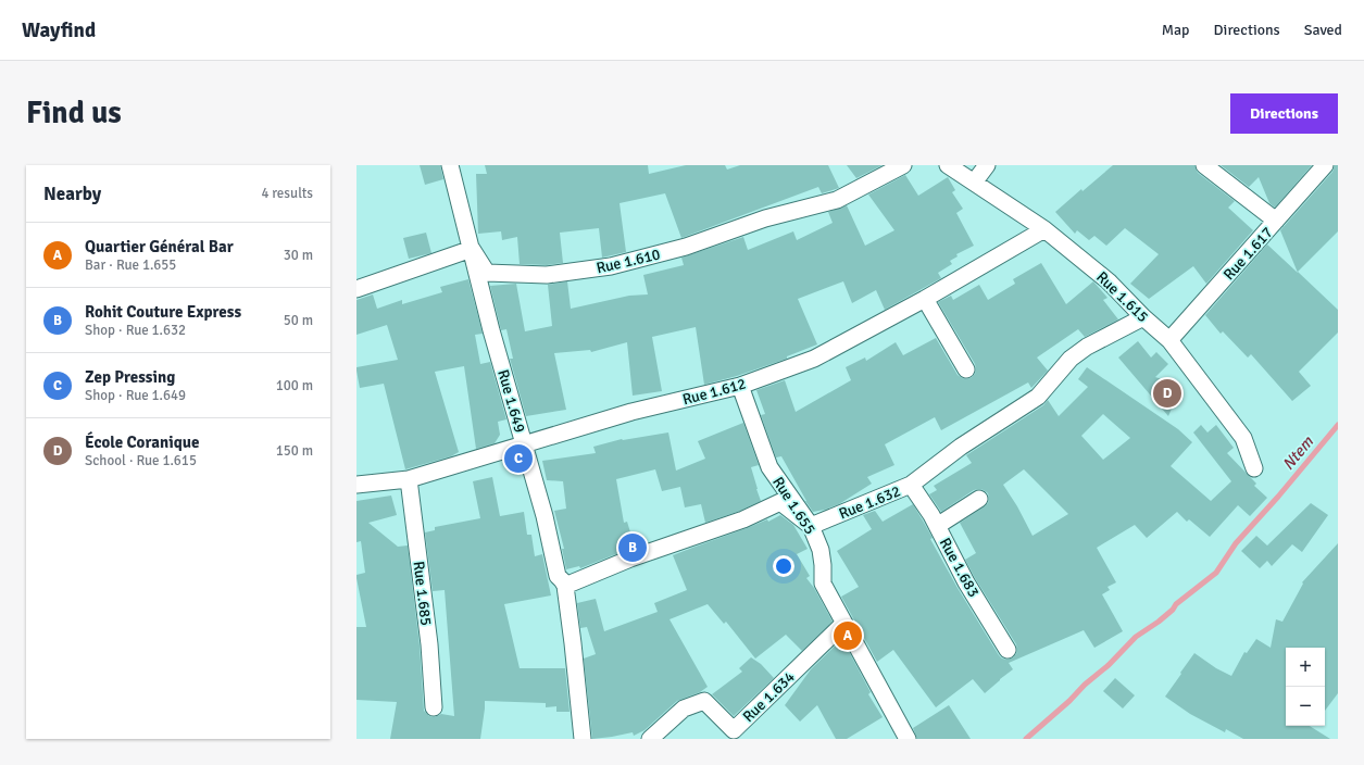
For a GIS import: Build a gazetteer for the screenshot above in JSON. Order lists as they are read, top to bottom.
{
  "streets": {
    "street": [
      "Rue 1.617",
      "Rue 1.610",
      "Rue 1.615",
      "Rue 1.612",
      "Rue 1.649",
      "Rue 1.632",
      "Rue 1.655",
      "Rue 1.683",
      "Rue 1.685",
      "Rue 1.634"
    ]
  },
  "crossings": [
    ["Rue 1.617", "Rue 1.615"],
    ["Rue 1.610", "Rue 1.649"],
    ["Rue 1.615", "Rue 1.612"],
    ["Rue 1.615", "Rue 1.632"],
    ["Rue 1.612", "Rue 1.649"],
    ["Rue 1.612", "Rue 1.655"],
    ["Rue 1.612", "Rue 1.685"],
    ["Rue 1.632", "Rue 1.655"],
    ["Rue 1.632", "Rue 1.683"],
    ["Rue 1.655", "Rue 1.634"]
  ],
  "water": ["Ntem"],
  "page": {
    "header": "Wayfind",
    "nav": ["Map", "Directions", "Saved"],
    "buttons": "Directions",
    "title": "Find us",
    "heading": ["Nearby", "4 results"],
    "list": [
      {
        "mark": "A",
        "name": "Quartier Général Bar",
        "note": "Bar · Rue 1.655",
        "value": "30 m"
      },
      {
        "mark": "B",
        "name": "Rohit Couture Express",
        "note": "Shop · Rue 1.632",
        "value": "50 m"
      },
      {
        "mark": "C",
        "name": "Zep Pressing",
        "note": "Shop · Rue 1.649",
        "value": "100 m"
      },
      {
        "mark": "D",
        "name": "École Coranique",
        "note": "School · Rue 1.615",
        "value": "150 m"
      }
    ],
    "pins": [
      "D",
      "C",
      "B",
      "A"
    ],
    "map_buttons": ["+", "−"]
  }
}
